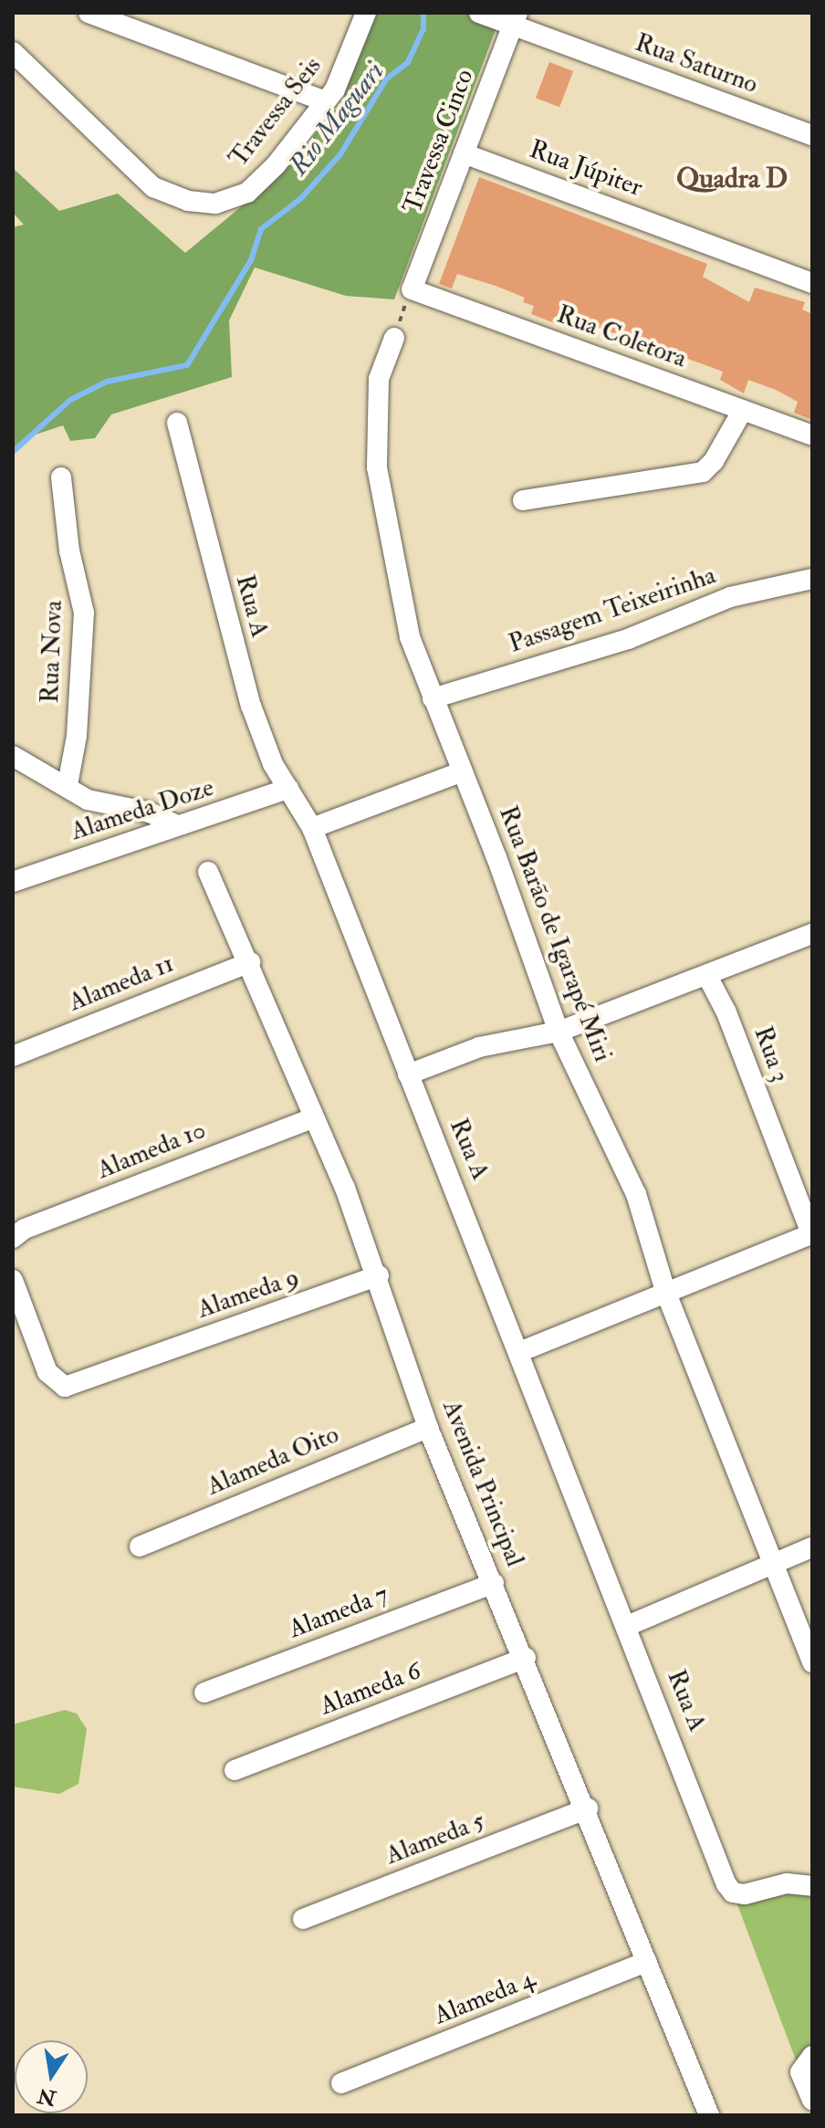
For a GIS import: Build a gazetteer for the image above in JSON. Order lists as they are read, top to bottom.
{
  "streets": {
    "street": [
      "Rua Saturno",
      "Travessa Seis",
      "Travessa Cinco",
      "Rua Júpiter",
      "Rua Coletora",
      "Rua A",
      "Passagem Teixeirinha",
      "Rua Nova",
      "Alameda Doze",
      "Rua Barão de Igarapé Miri",
      "Alameda 11",
      "Rua 3",
      "Alameda 10",
      "Alameda 9",
      "Alameda Oito",
      "Avenida Principal",
      "Alameda 7",
      "Alameda 6",
      "Alameda 5",
      "Alameda 4"
    ]
  },
  "crossings": [
    ["Rua Saturno", "Travessa Cinco"],
    ["Travessa Cinco", "Rua Júpiter"],
    ["Travessa Cinco", "Rua Coletora"],
    ["Rua A", "Alameda Doze"],
    ["Passagem Teixeirinha", "Rua Barão de Igarapé Miri"],
    ["Alameda 11", "Avenida Principal"],
    ["Alameda 10", "Avenida Principal"],
    ["Alameda 9", "Avenida Principal"],
    ["Alameda Oito", "Avenida Principal"],
    ["Avenida Principal", "Alameda 7"],
    ["Avenida Principal", "Alameda 6"],
    ["Avenida Principal", "Alameda 5"],
    ["Avenida Principal", "Alameda 4"]
  ],
  "districts": ["Quadra D"],
  "water": ["Rio Maguari"],
  "north": "bottom"
}
